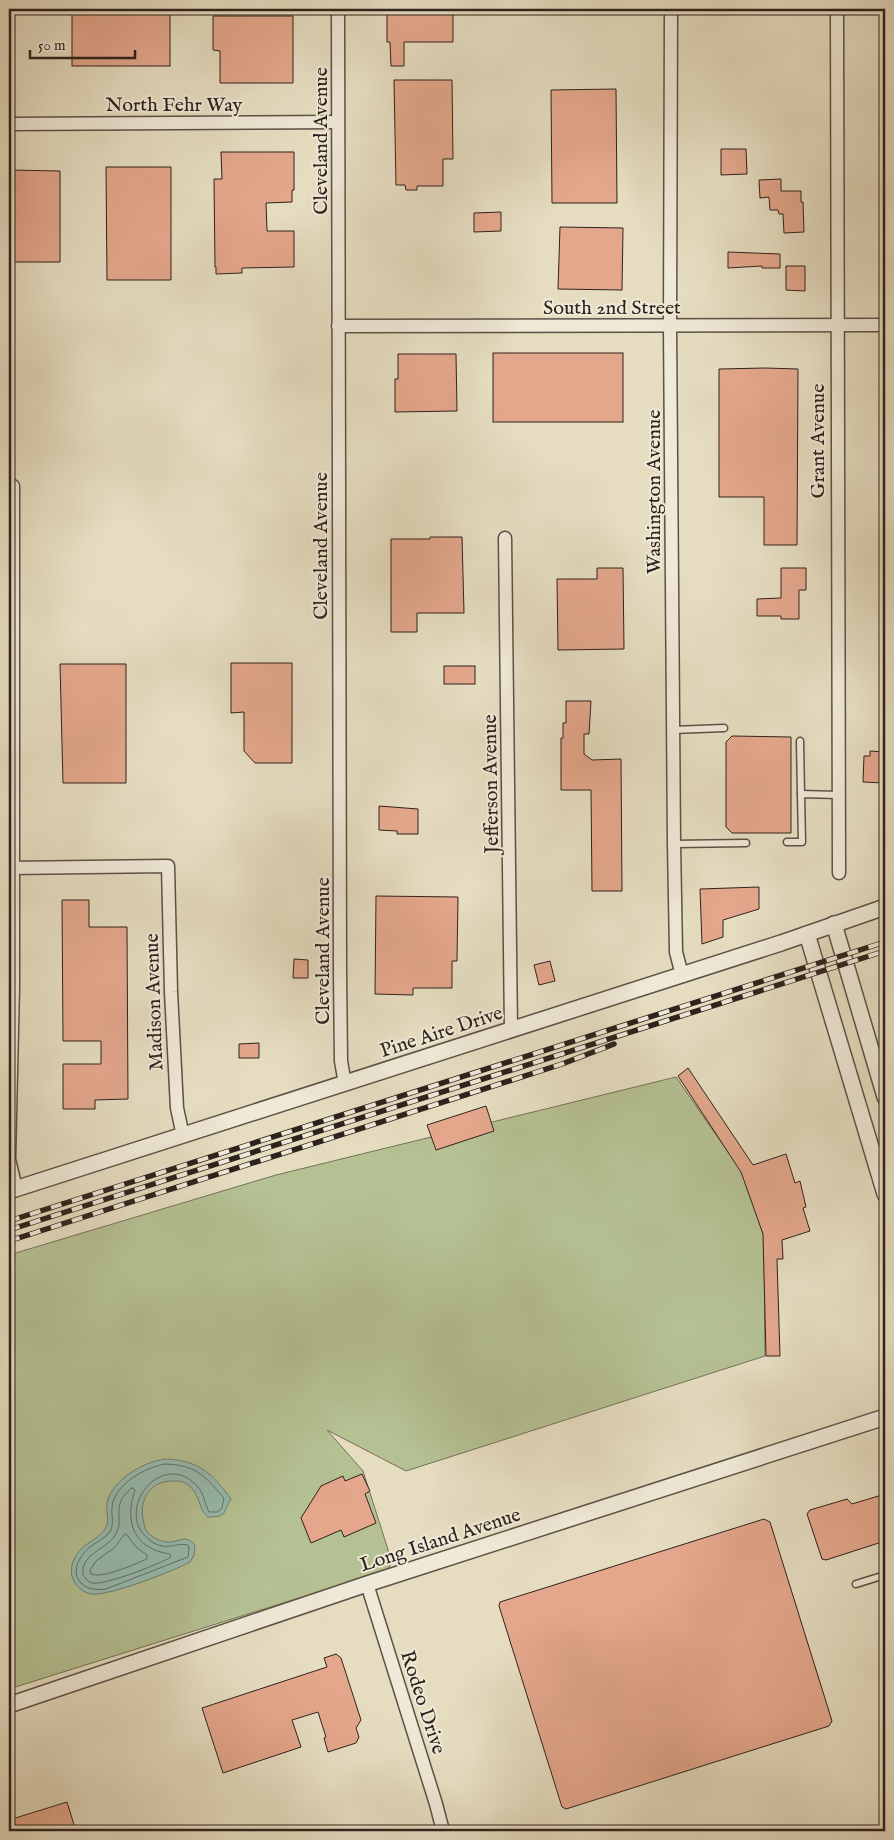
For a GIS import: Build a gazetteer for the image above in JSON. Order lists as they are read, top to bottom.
{
  "streets": {
    "street": [
      "North Fehr Way",
      "Cleveland Avenue",
      "South 2nd Street",
      "Grant Avenue",
      "Washington Avenue",
      "Jefferson Avenue",
      "Madison Avenue",
      "Pine Aire Drive",
      "Long Island Avenue",
      "Rodeo Drive"
    ]
  },
  "crossings": [
    ["North Fehr Way", "Cleveland Avenue"],
    ["Cleveland Avenue", "South 2nd Street"],
    ["Cleveland Avenue", "Pine Aire Drive"],
    ["South 2nd Street", "Grant Avenue"],
    ["South 2nd Street", "Washington Avenue"],
    ["Washington Avenue", "Pine Aire Drive"],
    ["Jefferson Avenue", "Pine Aire Drive"],
    ["Madison Avenue", "Pine Aire Drive"],
    ["Long Island Avenue", "Rodeo Drive"]
  ],
  "scale_bar": "50 m"
}
